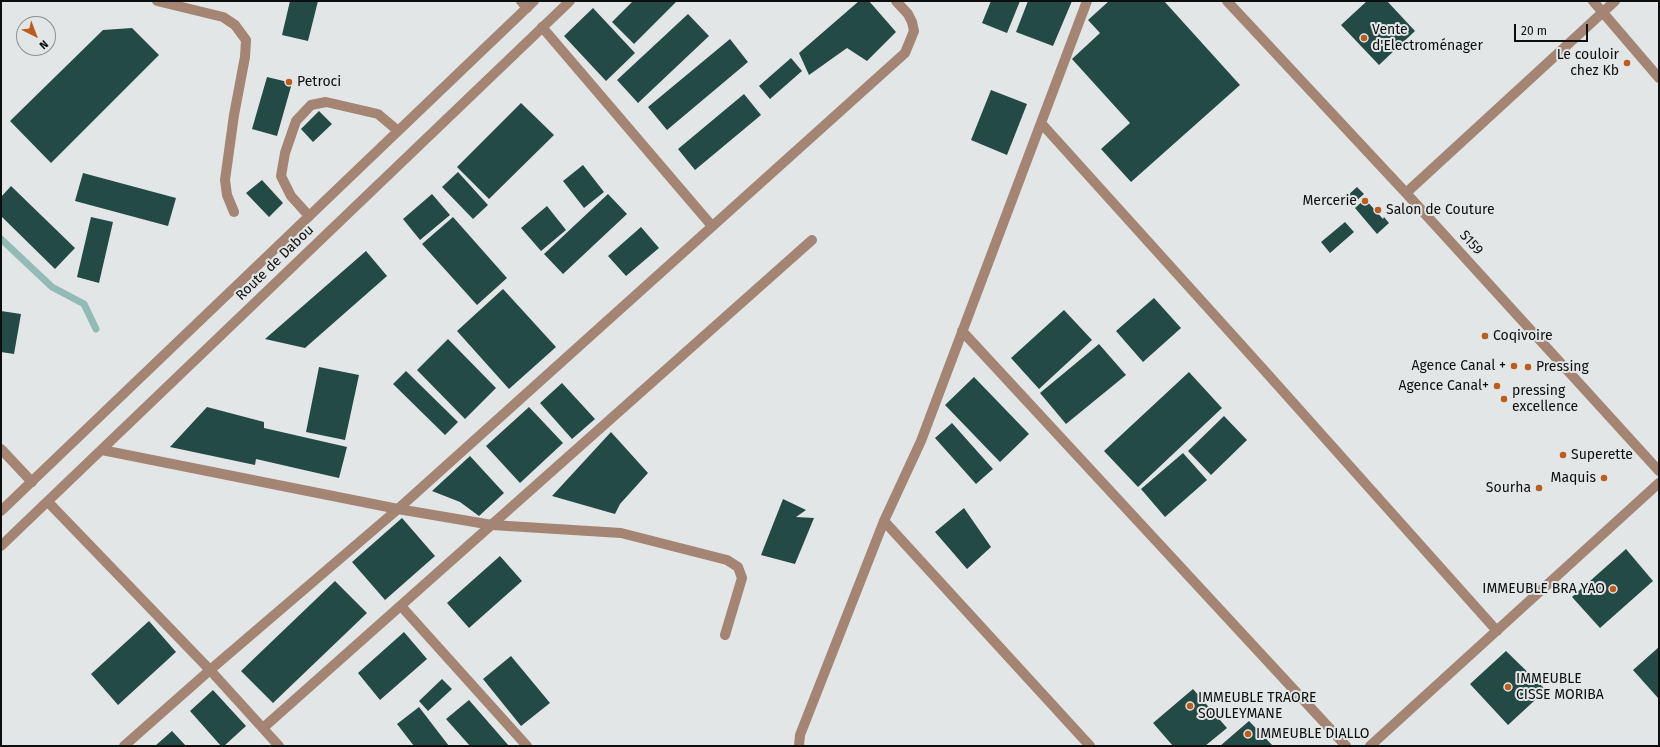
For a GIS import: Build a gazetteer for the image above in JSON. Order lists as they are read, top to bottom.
{
  "streets": {
    "street": ["S159", "Route de Dabou"]
  },
  "places": [
    "Vente d'Electroménager",
    "Le couloir chez Kb",
    "Petroci",
    "Mercerie",
    "Salon de Couture",
    "Coqivoire",
    "Agence Canal +",
    "Pressing",
    "Agence Canal+",
    "pressing excellence",
    "Superette",
    "Maquis",
    "Sourha",
    "IMMEUBLE BRA YAO",
    "IMMEUBLE CISSE MORIBA",
    "IMMEUBLE TRAORE SOULEYMANE",
    "IMMEUBLE DIALLO"
  ],
  "scale_bar": "20 m",
  "north": "bottom right"
}
